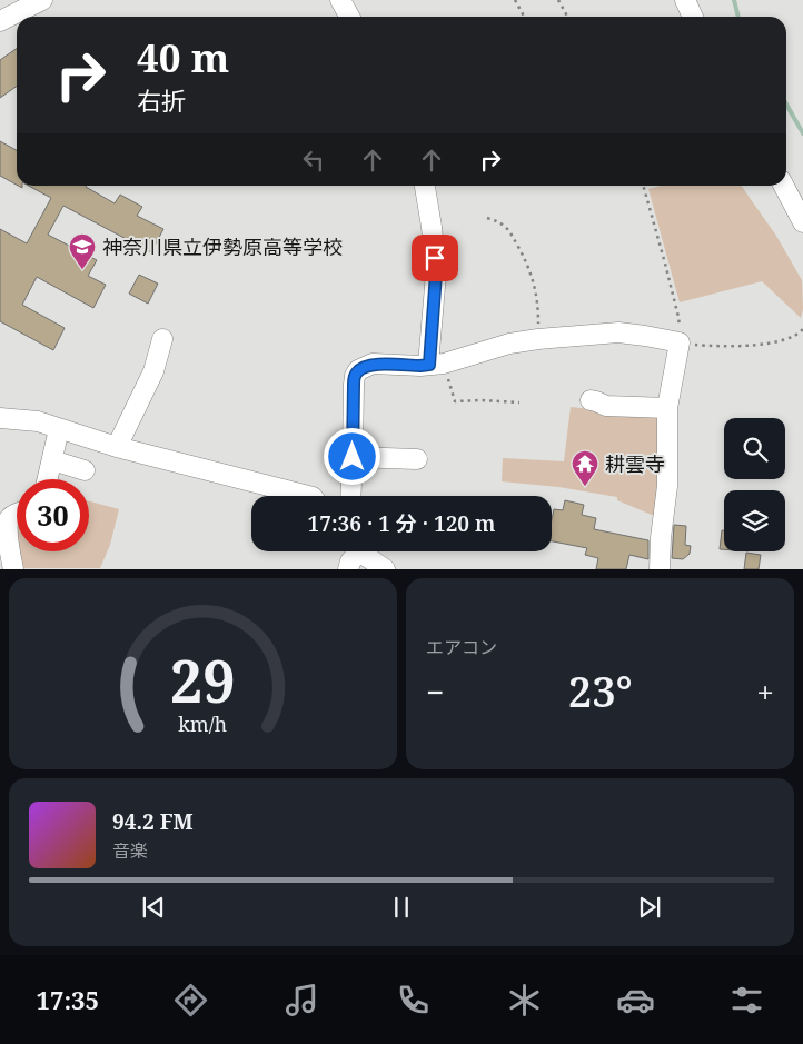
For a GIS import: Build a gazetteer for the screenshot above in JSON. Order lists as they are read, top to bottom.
{
  "places": {
    "school or university": ["神奈川県立伊勢原高等学校"],
    "temple": ["耕雲寺"]
  },
  "page": {
    "turn": ["40 m", "右折"],
    "limit": "30",
    "trip": "17:36 · 1 分 · 120 m",
    "tile": "エアコン",
    "heat": ["−", "23°", "+"],
    "song": ["94.2 FM", "音楽"],
    "tabs": "17:35",
    "gauge": ["29", "km/h"]
  }
}
